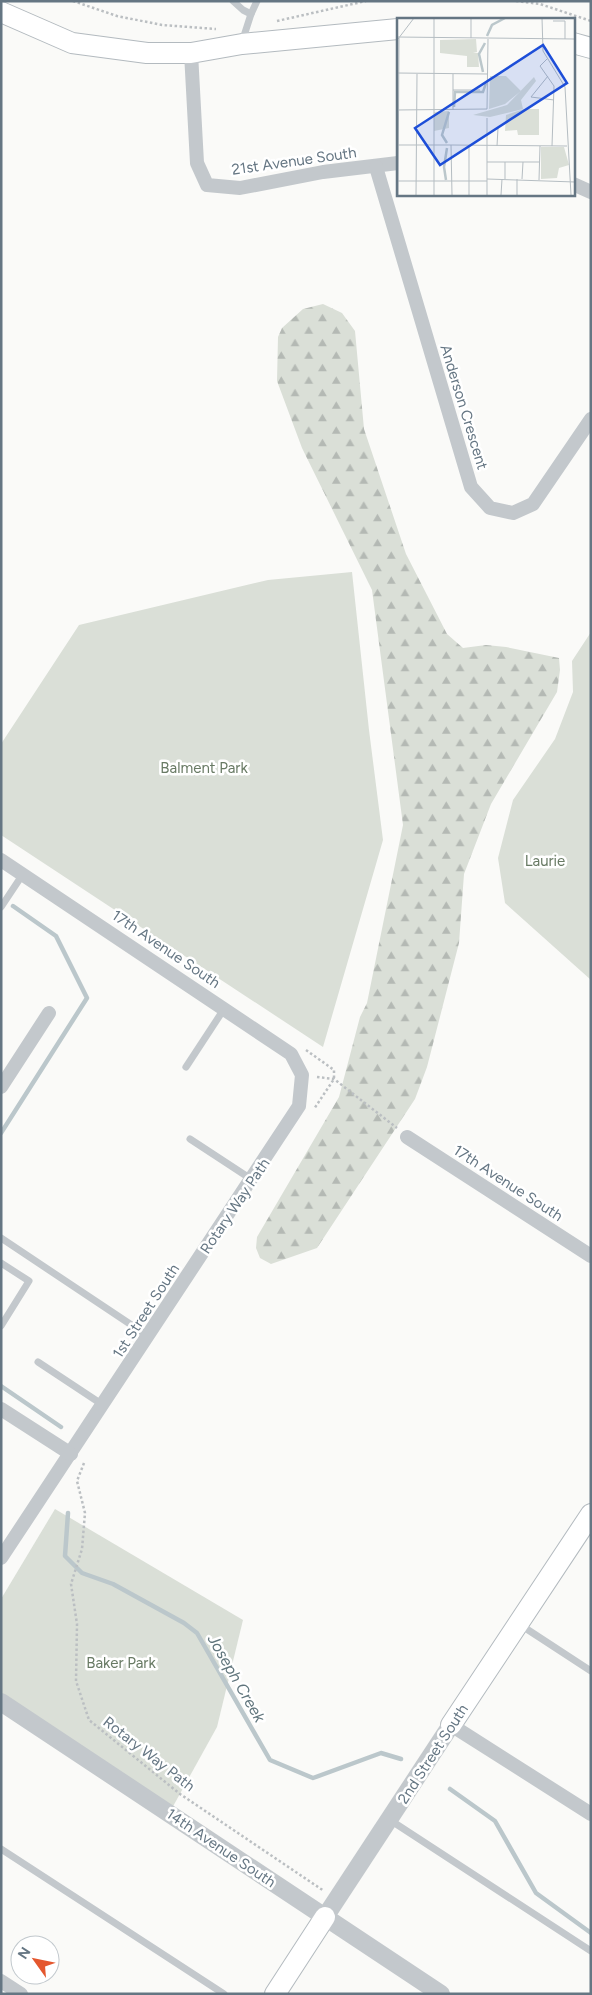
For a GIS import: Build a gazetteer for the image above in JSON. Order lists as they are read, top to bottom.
{
  "streets": {
    "main road": ["2nd Street South"],
    "street": [
      "21st Avenue South",
      "Anderson Crescent",
      "17th Avenue South",
      "1st Street South",
      "14th Avenue South"
    ],
    "path": ["Rotary Way Path"]
  },
  "crossings": [
    ["21st Avenue South", "Anderson Crescent"],
    ["17th Avenue South", "1st Street South"],
    ["Rotary Way Path", "2nd Street South"],
    ["2nd Street South", "14th Avenue South"]
  ],
  "water": ["Joseph Creek"],
  "parks": ["Balment Park", "Laurie", "Baker Park"],
  "north": "top left"
}
